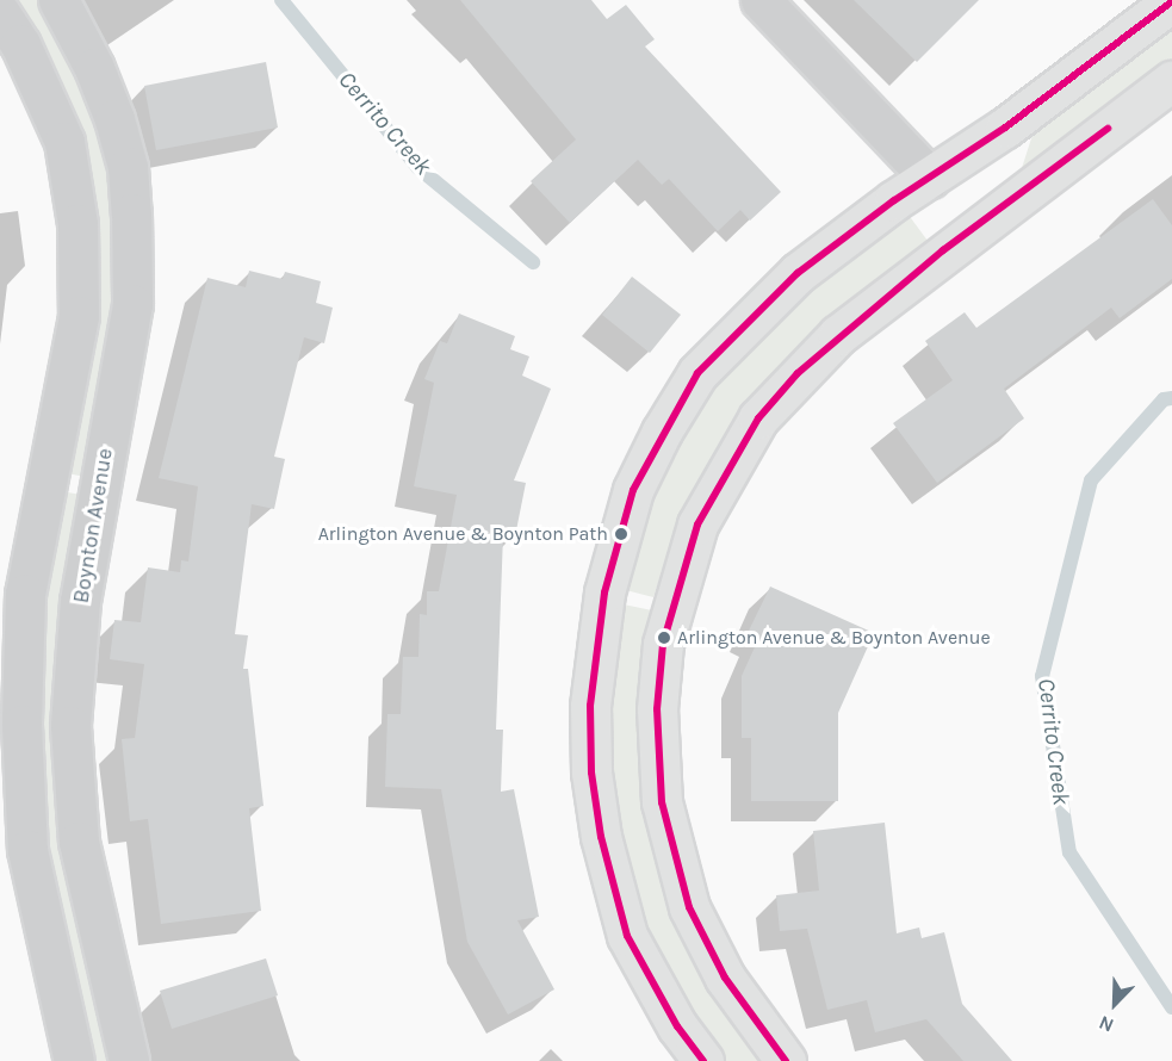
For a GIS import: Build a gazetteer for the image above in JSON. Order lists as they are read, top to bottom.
{
  "streets": {
    "street": ["Boynton Avenue"]
  },
  "water": ["Cerrito Creek"],
  "places": ["Arlington Avenue & Boynton Path", "Arlington Avenue & Boynton Avenue"],
  "north": "bottom left"
}
